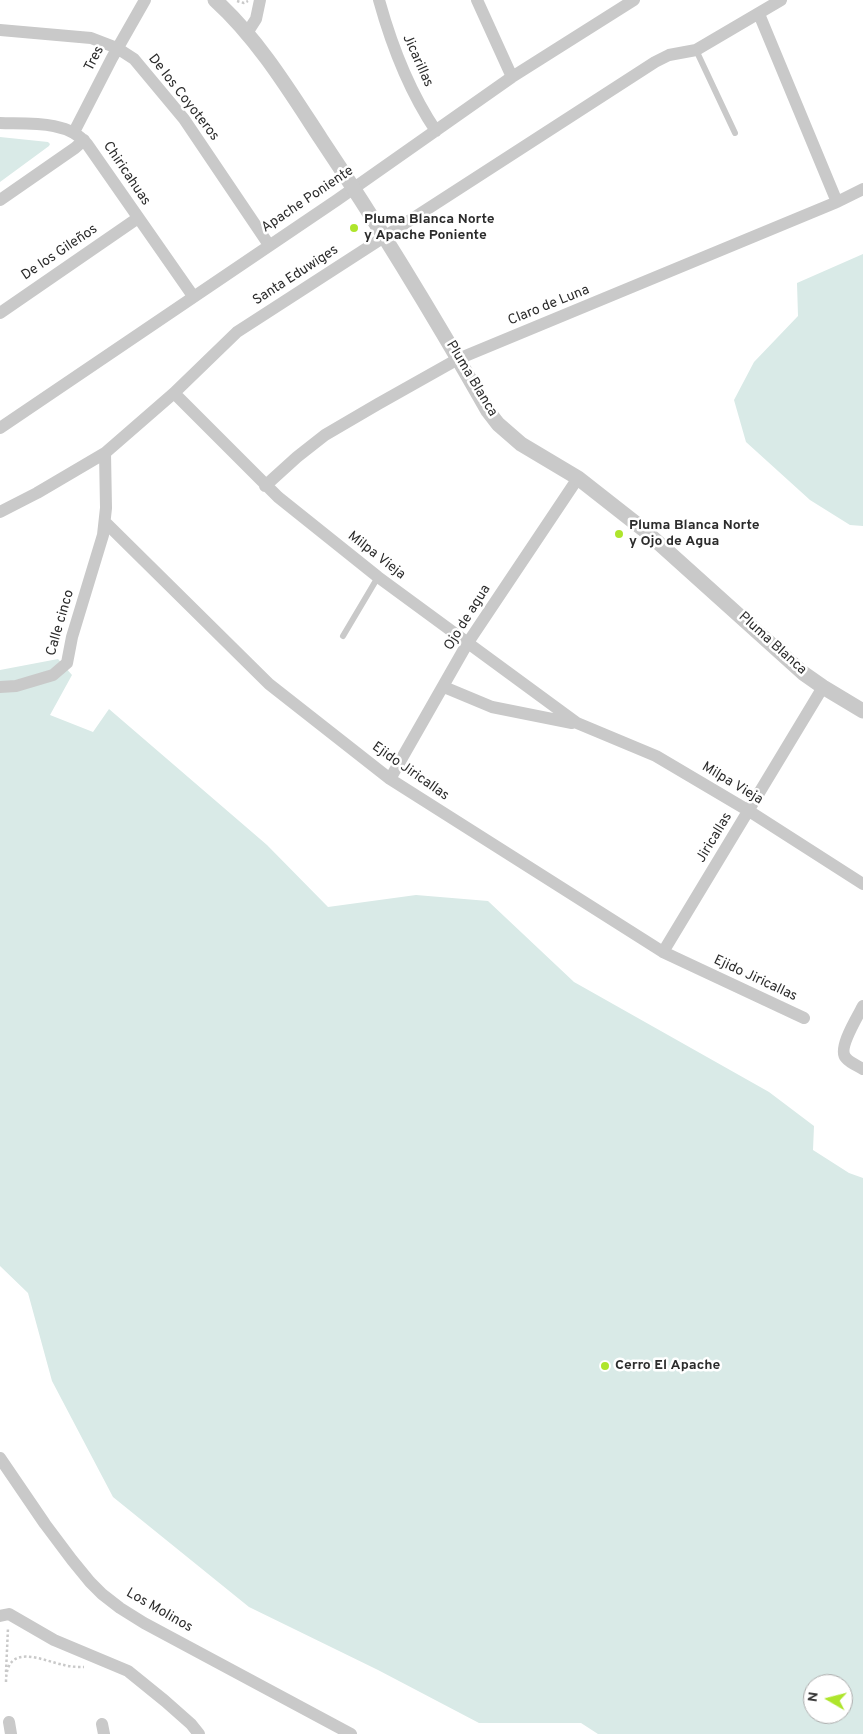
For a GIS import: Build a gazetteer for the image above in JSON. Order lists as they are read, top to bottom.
{
  "streets": {
    "street": [
      "Tres",
      "Jicarillas",
      "De los Coyoteros",
      "Chiricahuas",
      "Apache Poniente",
      "De los Gileños",
      "Santa Eduwiges",
      "Claro de Luna",
      "Pluma Blanca",
      "Milpa Vieja",
      "Ojo de agua",
      "Calle cinco",
      "Ejido Jiricallas",
      "Jiricallas",
      "Los Molinos"
    ]
  },
  "crossings": [
    ["Tres", "De los Coyoteros"],
    ["Tres", "Chiricahuas"],
    ["Jicarillas", "Apache Poniente"],
    ["De los Coyoteros", "Apache Poniente"],
    ["Chiricahuas", "Apache Poniente"],
    ["Chiricahuas", "De los Gileños"],
    ["Apache Poniente", "Pluma Blanca"],
    ["Santa Eduwiges", "Pluma Blanca"],
    ["Santa Eduwiges", "Milpa Vieja"],
    ["Claro de Luna", "Pluma Blanca"],
    ["Claro de Luna", "Milpa Vieja"],
    ["Pluma Blanca", "Ojo de agua"],
    ["Pluma Blanca", "Jiricallas"],
    ["Milpa Vieja", "Ojo de agua"],
    ["Milpa Vieja", "Jiricallas"],
    ["Ojo de agua", "Ejido Jiricallas"],
    ["Calle cinco", "Ejido Jiricallas"],
    ["Ejido Jiricallas", "Jiricallas"]
  ],
  "places": ["Pluma Blanca Norte y Apache Poniente", "Pluma Blanca Norte y Ojo de Agua", "Cerro El Apache"],
  "north": "left"
}
